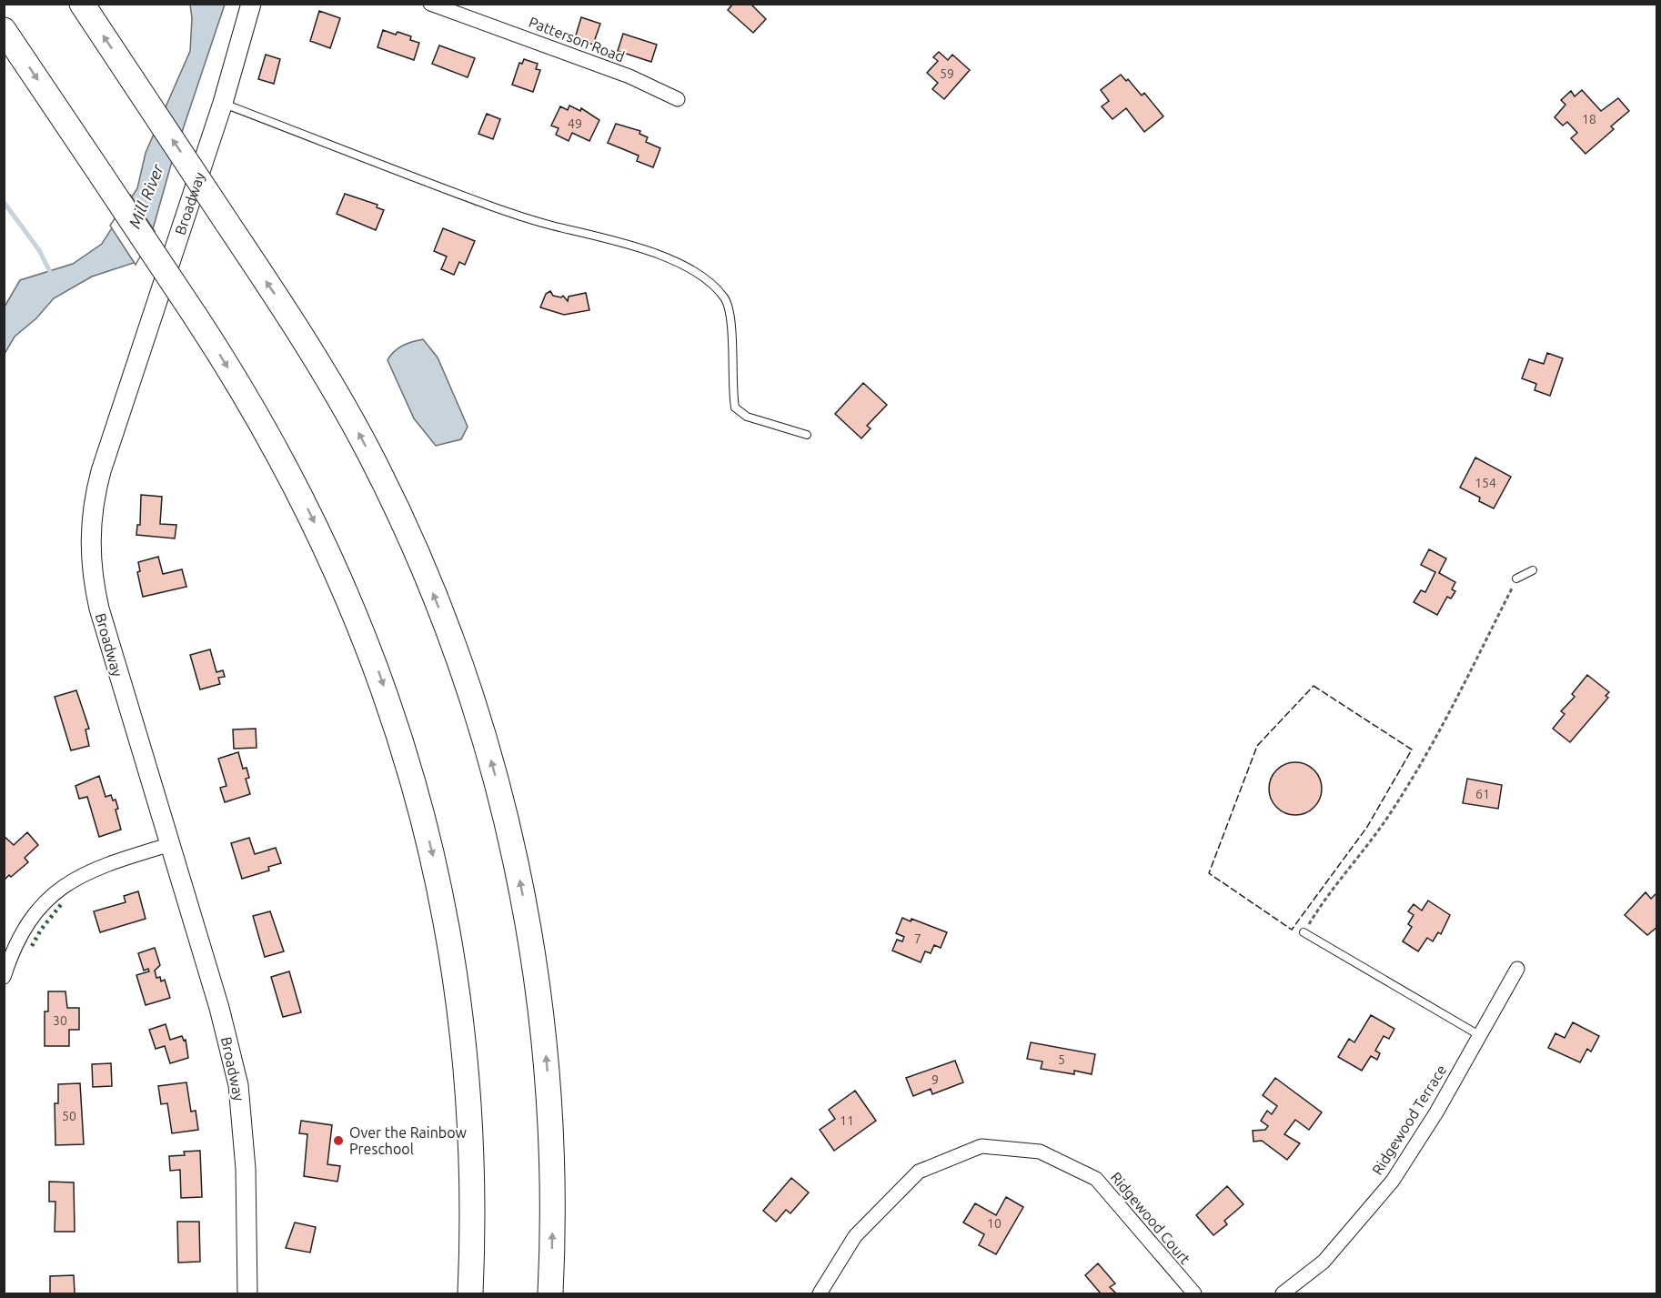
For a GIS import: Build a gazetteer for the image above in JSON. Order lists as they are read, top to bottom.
{
  "streets": {
    "main road": ["Broadway"],
    "street": ["Patterson Road", "Ridgewood Terrace", "Ridgewood Court"]
  },
  "water": ["Mill River"],
  "places": ["Over the Rainbow Preschool"],
  "house_numbers": [
    "59",
    "18",
    "49",
    "154",
    "61",
    "7",
    "30",
    "5",
    "9",
    "50",
    "11",
    "10"
  ]
}
